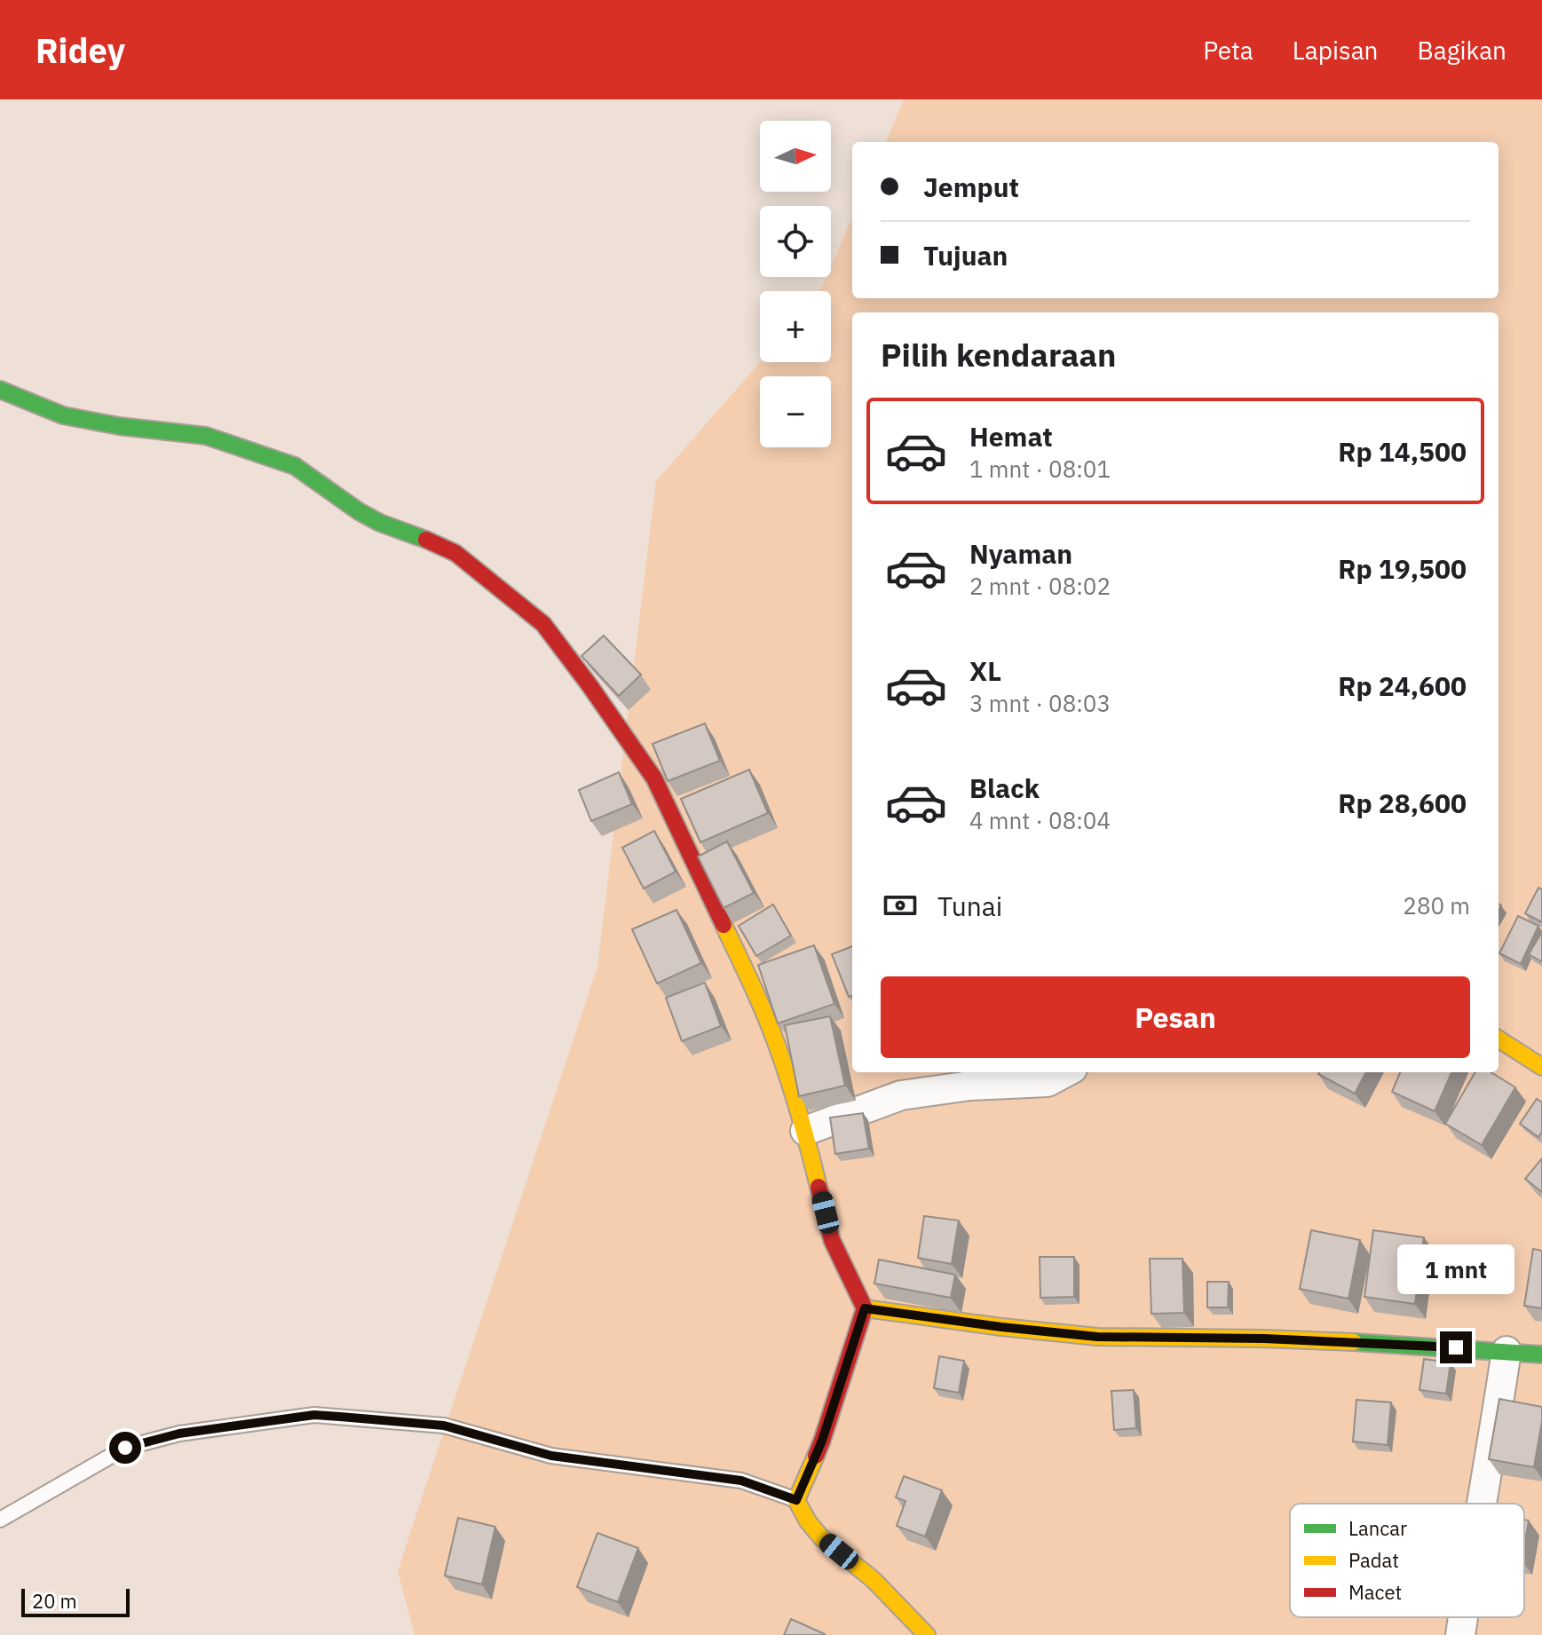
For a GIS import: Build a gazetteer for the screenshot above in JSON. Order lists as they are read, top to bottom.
{
  "legend": ["Lancar", "Padat", "Macet"],
  "scale_bar": "20 m",
  "north": "right",
  "page": {
    "header": "Ridey",
    "nav": ["Peta", "Lapisan", "Bagikan"],
    "map_buttons": ["+", "−"],
    "banner": ["Jemput", "Tujuan"],
    "heading": "Pilih kendaraan",
    "list": [
      {
        "name": "Hemat",
        "note": "1 mnt · 08:01",
        "value": "Rp 14,500"
      },
      {
        "name": "Nyaman",
        "note": "2 mnt · 08:02",
        "value": "Rp 19,500"
      },
      {
        "name": "XL",
        "note": "3 mnt · 08:03",
        "value": "Rp 24,600"
      },
      {
        "name": "Black",
        "note": "4 mnt · 08:04",
        "value": "Rp 28,600"
      }
    ],
    "pay": ["Tunai", "280 m"],
    "buttons": "Pesan",
    "bubble": "1 mnt",
    "scale": "20 m"
  }
}
